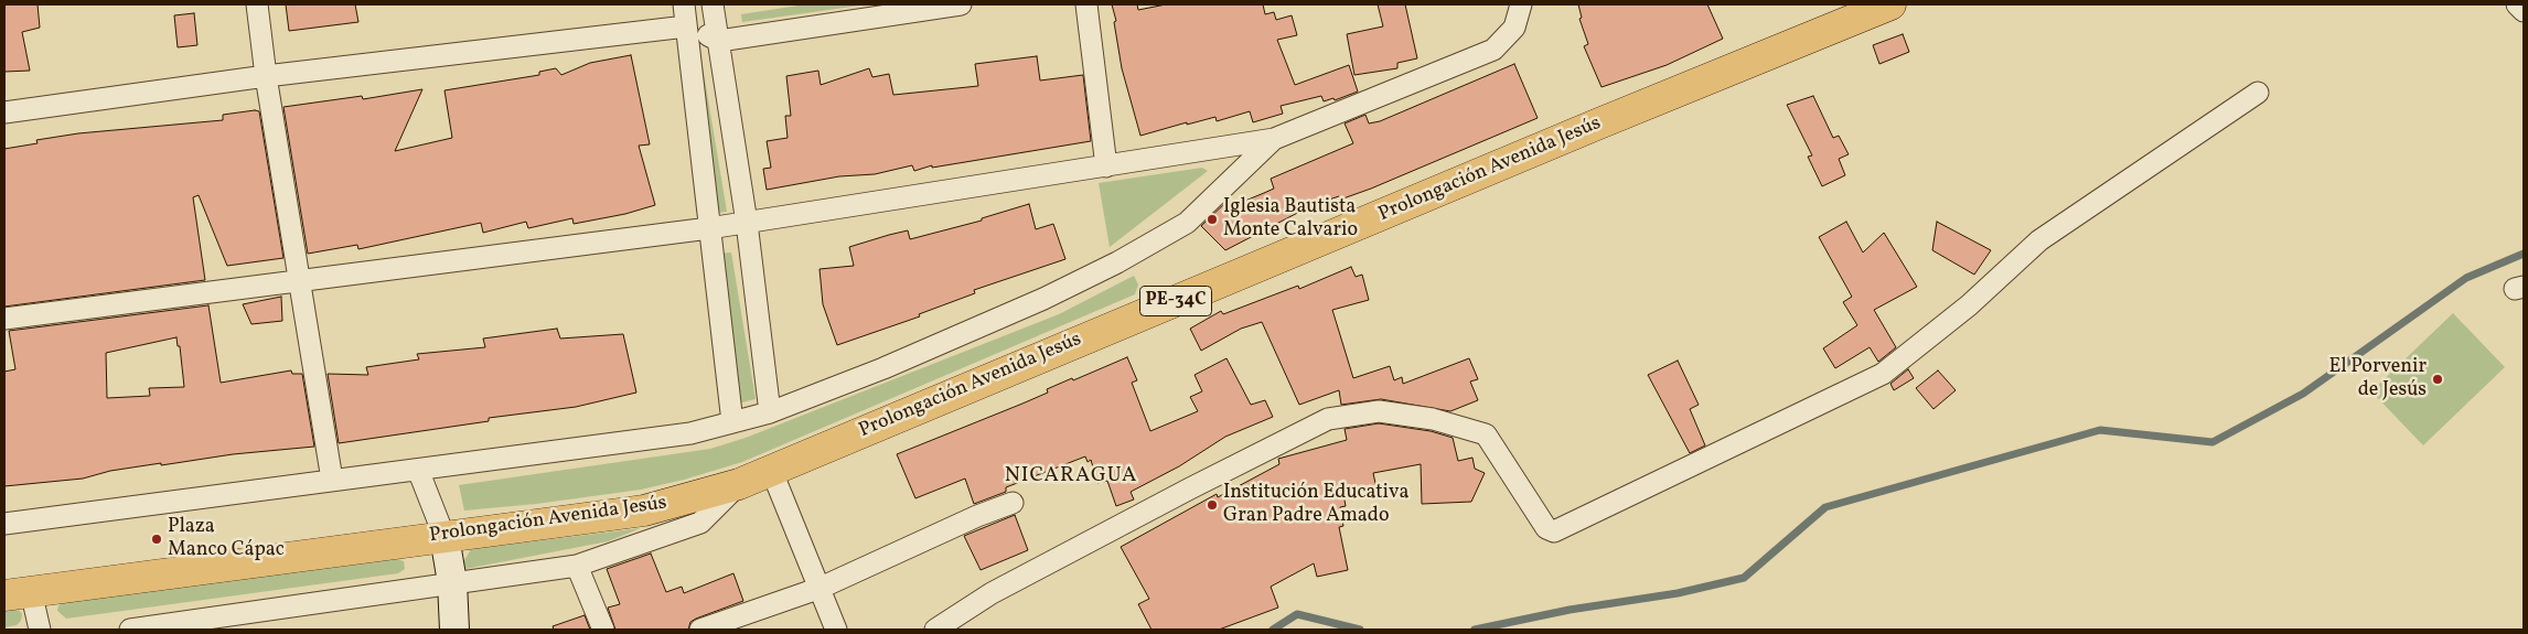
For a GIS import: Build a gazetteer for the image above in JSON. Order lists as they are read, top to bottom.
{
  "streets": {
    "main road": ["Prolongación Avenida Jesús", "PE-34C"]
  },
  "districts": ["NICARAGUA"],
  "places": [
    "Iglesia Bautista Monte Calvario",
    "El Porvenir de Jesús",
    "Institución Educativa Gran Padre Amado",
    "Plaza Manco Cápac"
  ]
}
